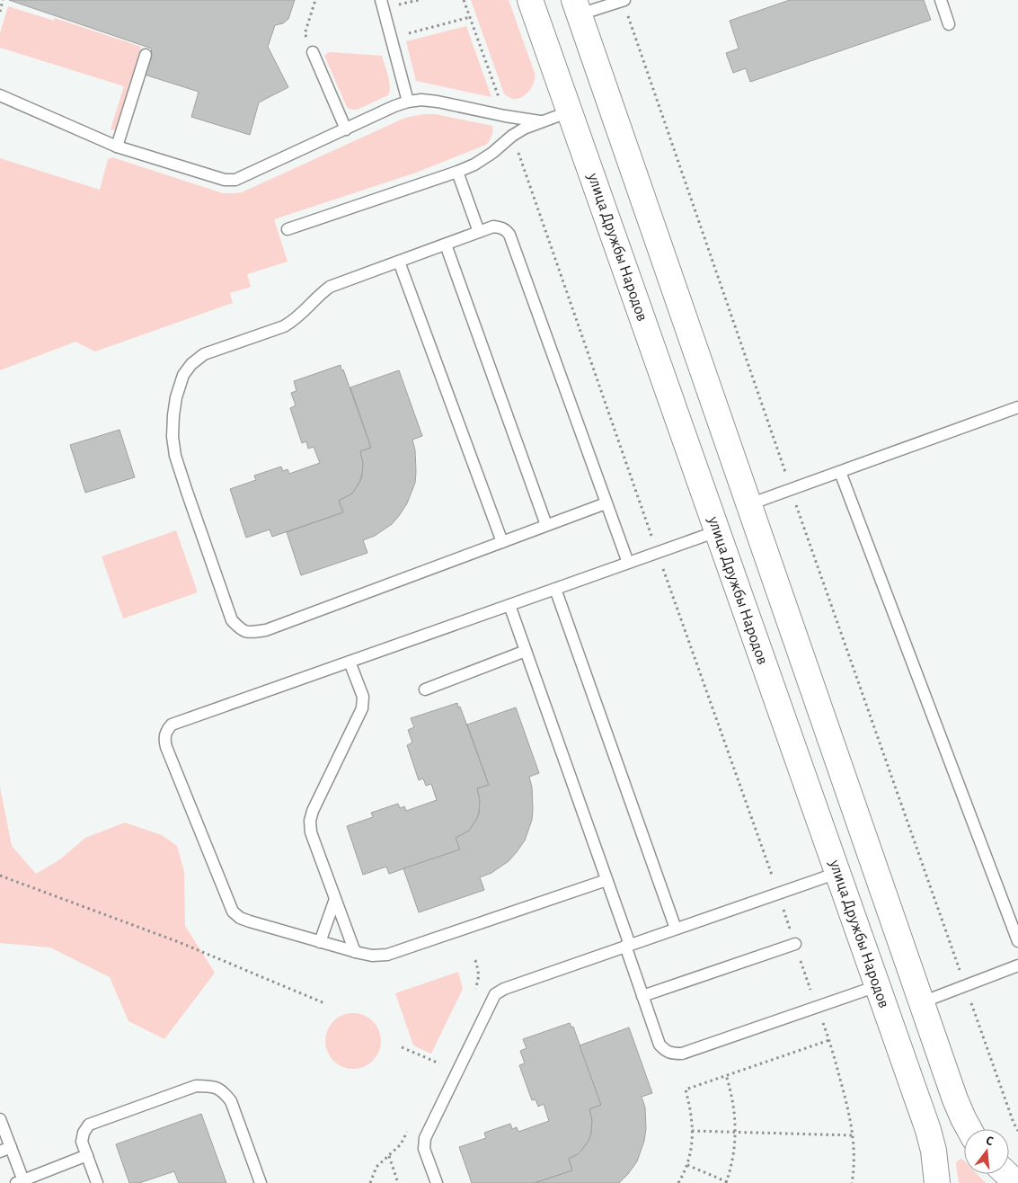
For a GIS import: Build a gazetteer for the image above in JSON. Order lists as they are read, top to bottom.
{
  "streets": {
    "main road": ["улица Дружбы Народов"]
  },
  "north": "top"
}
